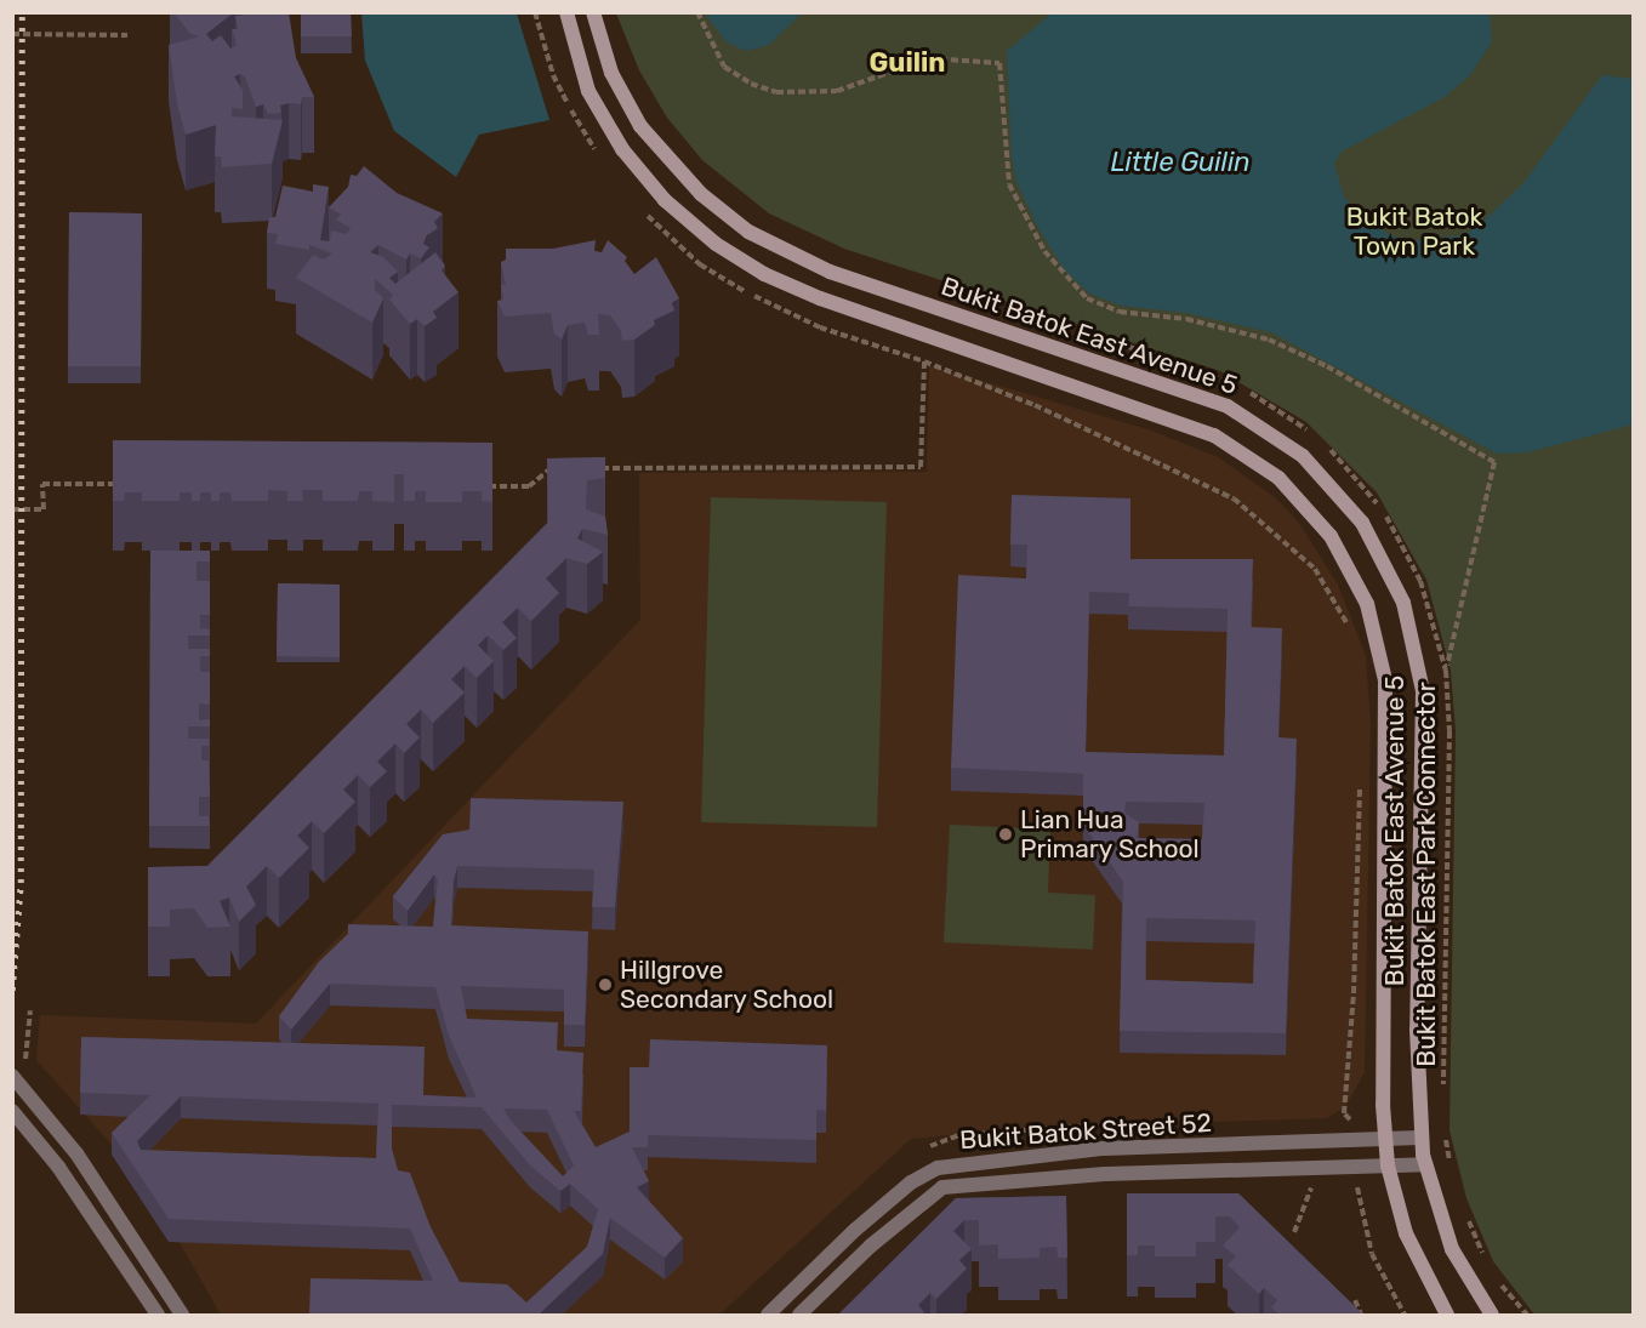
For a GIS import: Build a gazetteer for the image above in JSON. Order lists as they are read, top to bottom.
{
  "streets": {
    "street": ["Bukit Batok East Avenue 5", "Bukit Batok Street 52"],
    "path": ["Bukit Batok East Park Connector"]
  },
  "crossings": [
    ["Bukit Batok East Avenue 5", "Bukit Batok Street 52"]
  ],
  "districts": ["Guilin"],
  "water": ["Little Guilin"],
  "parks": ["Bukit Batok Town Park"],
  "places": ["Lian Hua Primary School", "Hillgrove Secondary School"]
}
